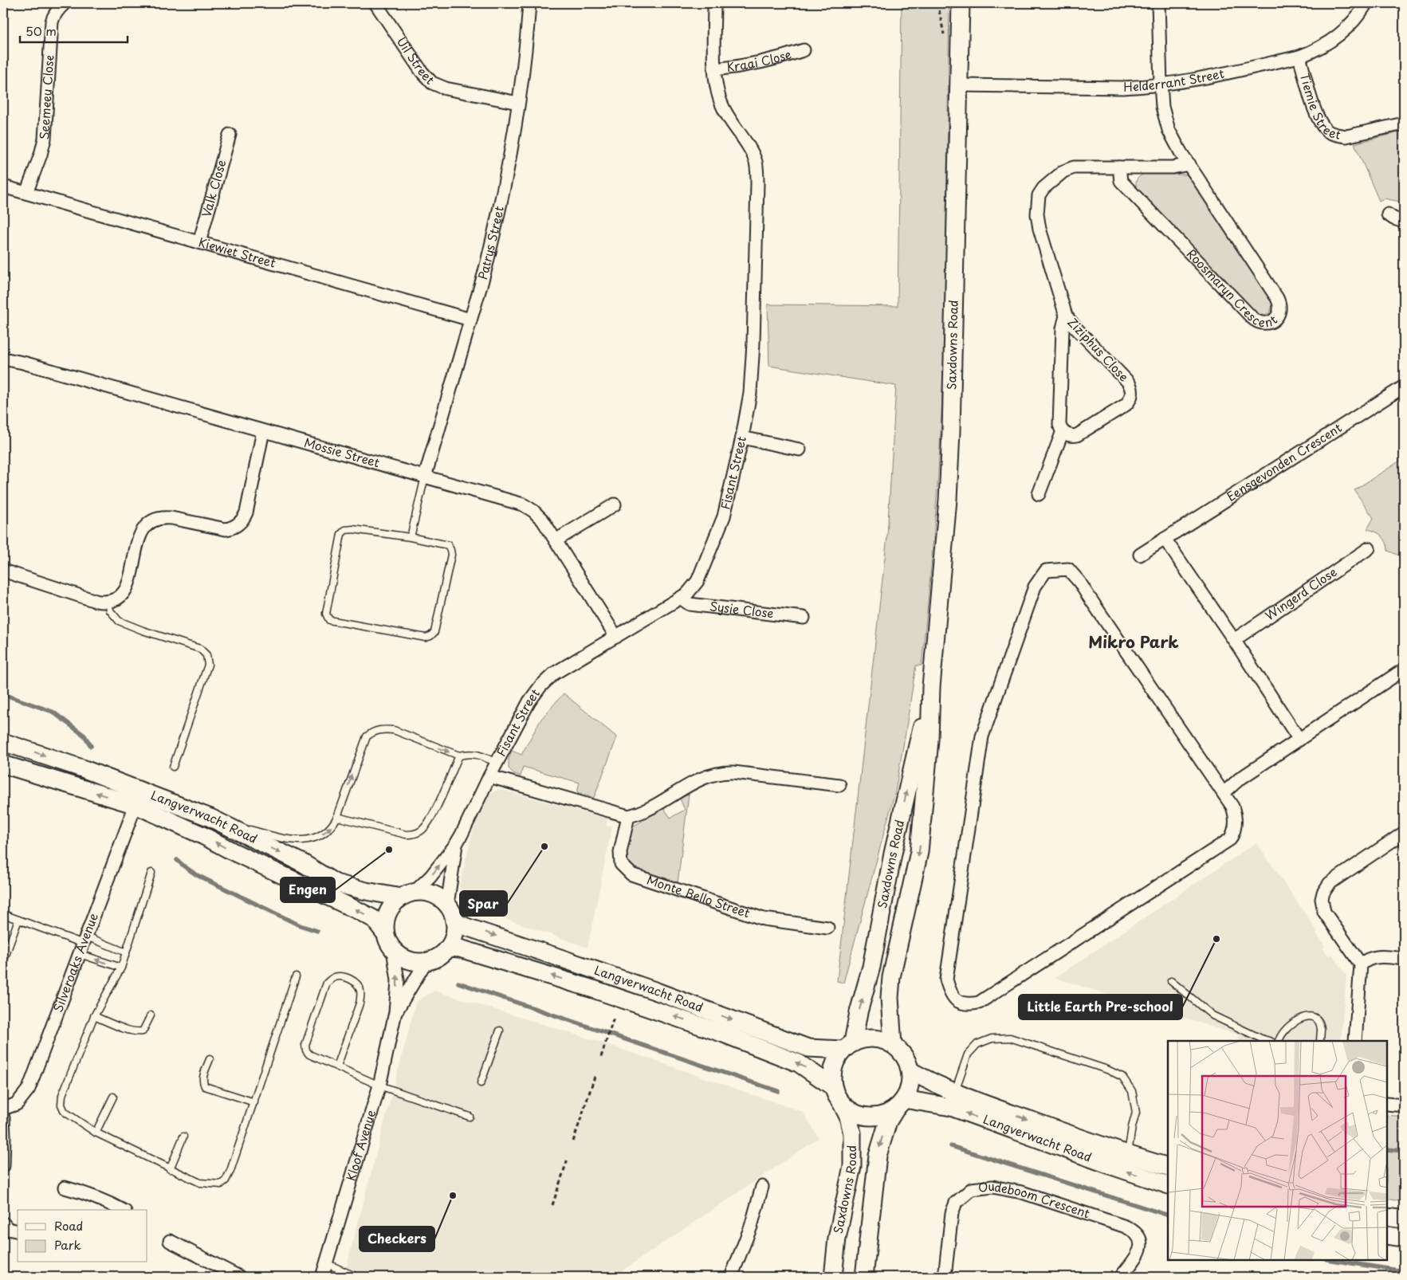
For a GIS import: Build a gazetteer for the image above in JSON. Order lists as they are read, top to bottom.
{
  "streets": {
    "street": [
      "Uil Street",
      "Kraai Close",
      "Helderrant Street",
      "Seemeeu Close",
      "Tiemie Street",
      "Valk Close",
      "Patrys Street",
      "Kiewiet Street",
      "Roosmaryn Crescent",
      "Saxdowns Road",
      "Ziziphus Close",
      "Mossie Street",
      "Eensgevonden Crescent",
      "Fisant Street",
      "Wingerd Close",
      "Sysie Close",
      "Langverwacht Road",
      "Monte Bello Street",
      "Silveroaks Avenue",
      "Kloof Avenue",
      "Oudeboom Crescent"
    ]
  },
  "crossings": [
    ["Uil Street", "Patrys Street"],
    ["Kraai Close", "Fisant Street"],
    ["Helderrant Street", "Tiemie Street"],
    ["Helderrant Street", "Roosmaryn Crescent"],
    ["Helderrant Street", "Saxdowns Road"],
    ["Seemeeu Close", "Kiewiet Street"],
    ["Valk Close", "Kiewiet Street"],
    ["Patrys Street", "Kiewiet Street"],
    ["Patrys Street", "Mossie Street"],
    ["Roosmaryn Crescent", "Ziziphus Close"],
    ["Saxdowns Road", "Langverwacht Road"],
    ["Mossie Street", "Fisant Street"],
    ["Fisant Street", "Sysie Close"],
    ["Fisant Street", "Langverwacht Road"],
    ["Fisant Street", "Kloof Avenue"],
    ["Langverwacht Road", "Silveroaks Avenue"],
    ["Langverwacht Road", "Kloof Avenue"]
  ],
  "districts": ["Mikro Park"],
  "places": [
    "Spar",
    "Engen",
    "Little Earth Pre-school",
    "Checkers"
  ],
  "legend": ["Road", "Park"],
  "scale_bar": "50 m"
}
